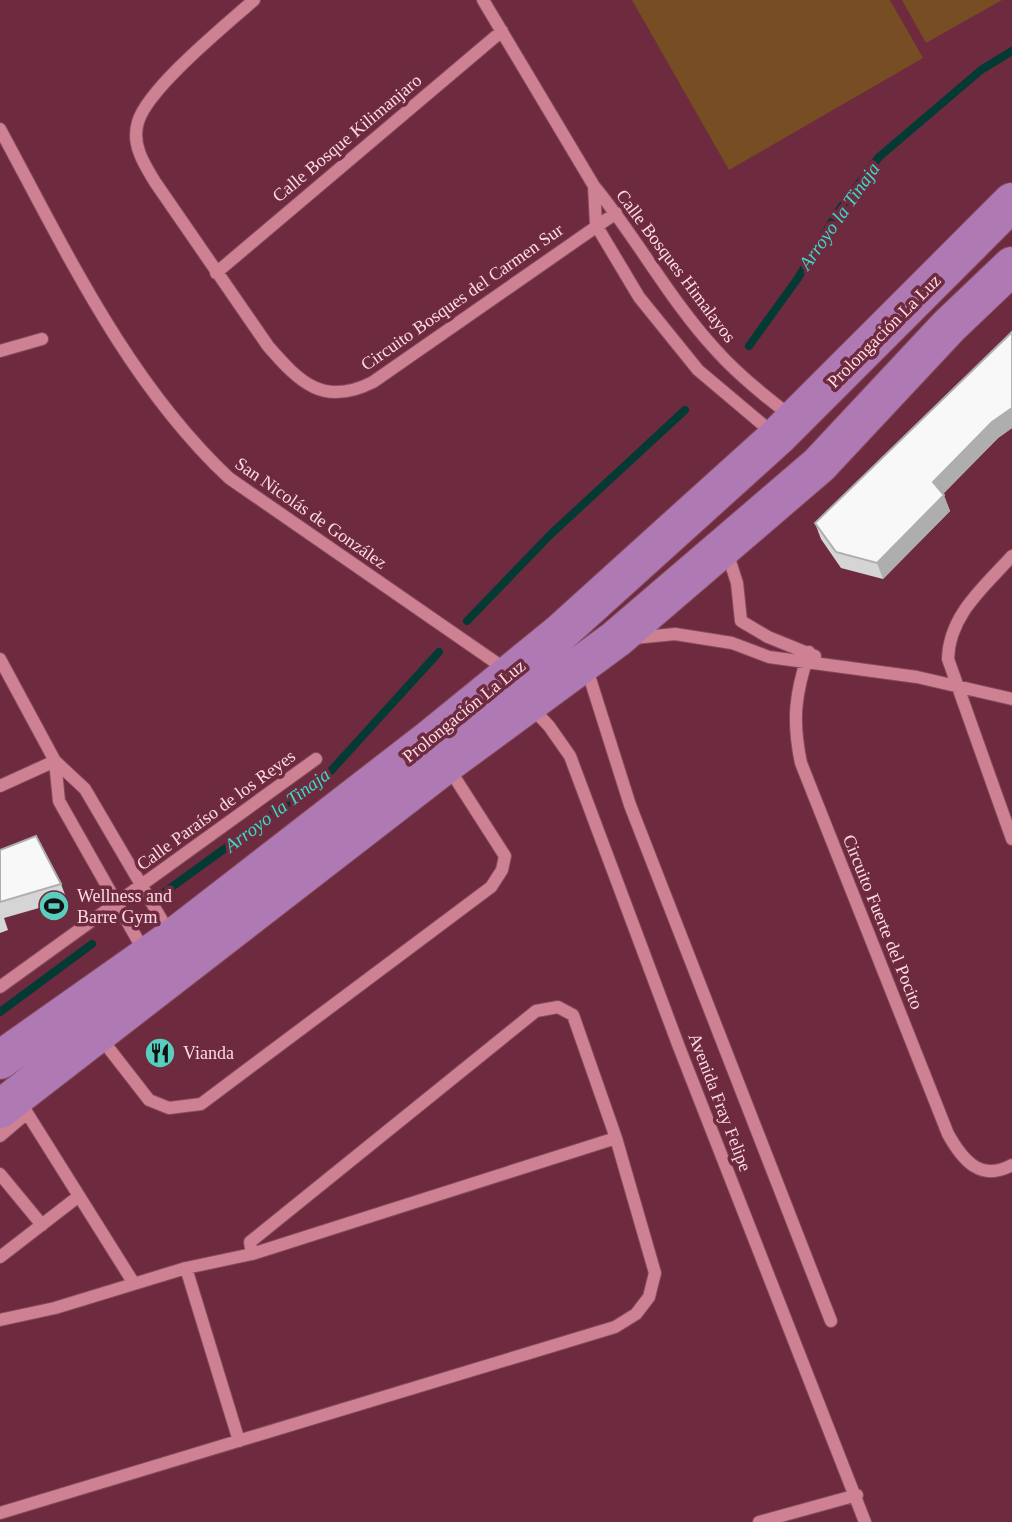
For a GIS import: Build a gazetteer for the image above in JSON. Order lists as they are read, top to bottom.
{
  "streets": {
    "main road": ["Prolongación La Luz"],
    "street": [
      "Calle Bosque Kilimanjaro",
      "Calle Bosques Himalayos",
      "Circuito Bosques del Carmen Sur",
      "San Nicolás de González",
      "Calle Paraíso de los Reyes",
      "Circuito Fuerte del Pocito",
      "Avenida Fray Felipe"
    ]
  },
  "crossings": [
    ["Calle Bosque Kilimanjaro", "Calle Bosques Himalayos"],
    ["Calle Bosque Kilimanjaro", "Circuito Bosques del Carmen Sur"],
    ["Calle Bosques Himalayos", "Circuito Bosques del Carmen Sur"],
    ["Calle Bosques Himalayos", "Prolongación La Luz"],
    ["Prolongación La Luz", "San Nicolás de González"],
    ["Prolongación La Luz", "Avenida Fray Felipe"],
    ["San Nicolás de González", "Avenida Fray Felipe"]
  ],
  "water": ["Arroyo la Tinaja"],
  "places": {
    "sports": ["Wellness and Barre Gym"],
    "restaurant": ["Vianda"]
  }
}
